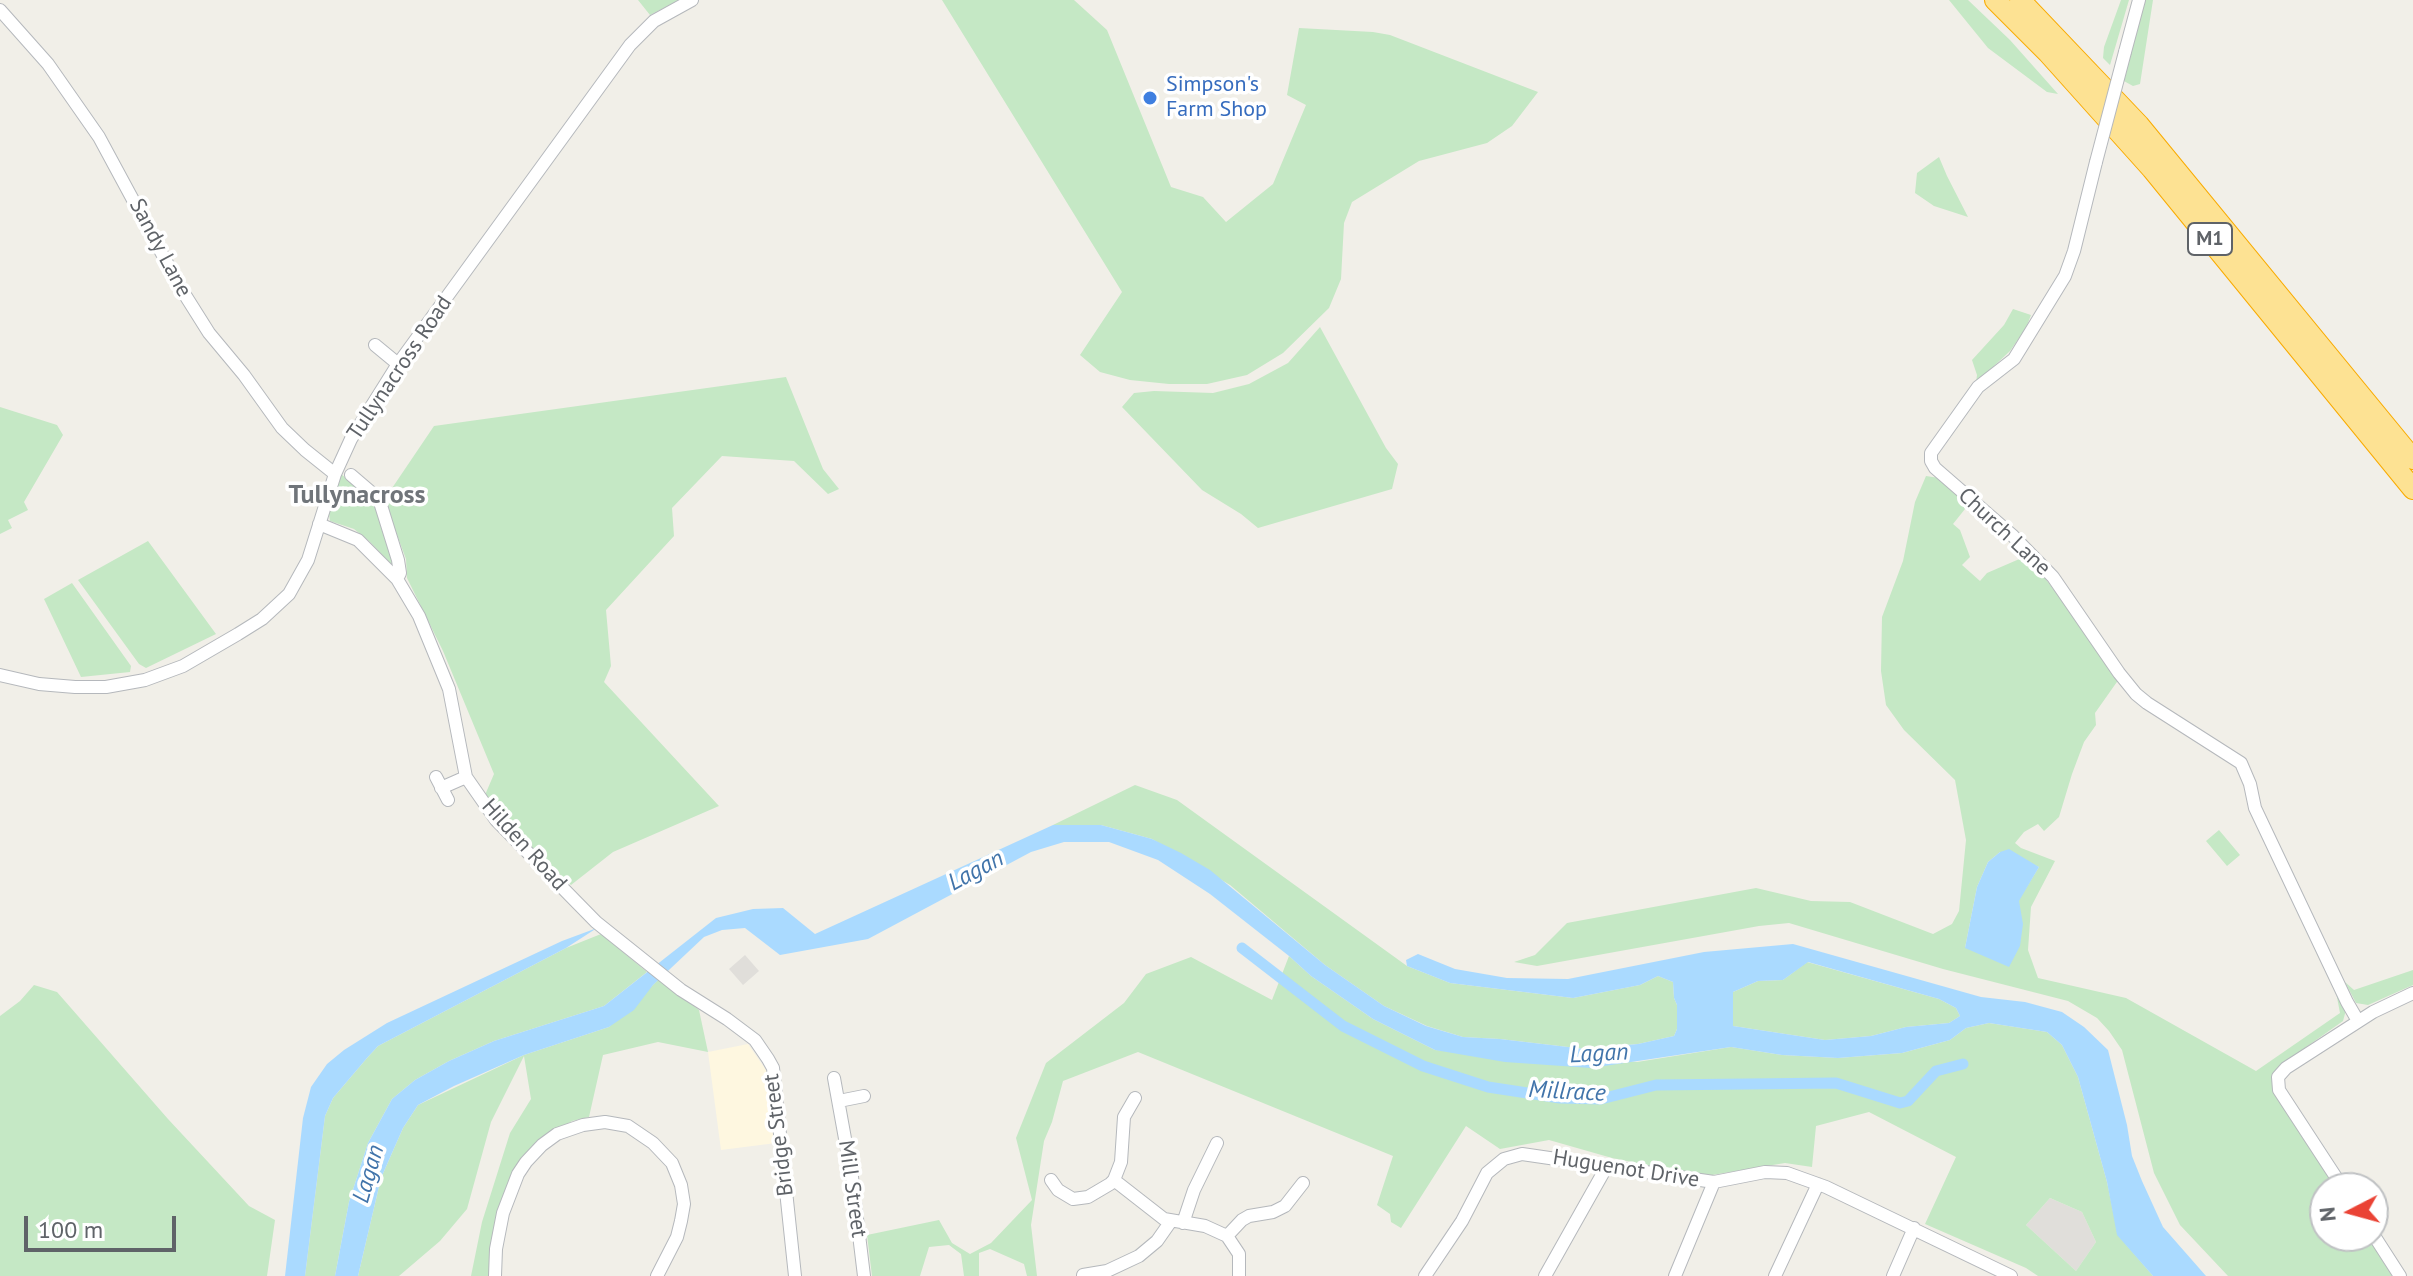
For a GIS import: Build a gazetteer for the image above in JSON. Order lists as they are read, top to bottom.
{
  "streets": {
    "highway": ["M1"],
    "street": [
      "Sandy Lane",
      "Tullynacross Road",
      "Church Lane",
      "Hilden Road",
      "Bridge Street",
      "Huguenot Drive",
      "Mill Street"
    ]
  },
  "crossings": [
    ["Sandy Lane", "Tullynacross Road"],
    ["Tullynacross Road", "Hilden Road"],
    ["Hilden Road", "Bridge Street"]
  ],
  "districts": ["Tullynacross"],
  "water": ["Lagan", "Millrace"],
  "places": ["Simpson's Farm Shop"],
  "scale_bar": "100 m",
  "north": "left"
}
